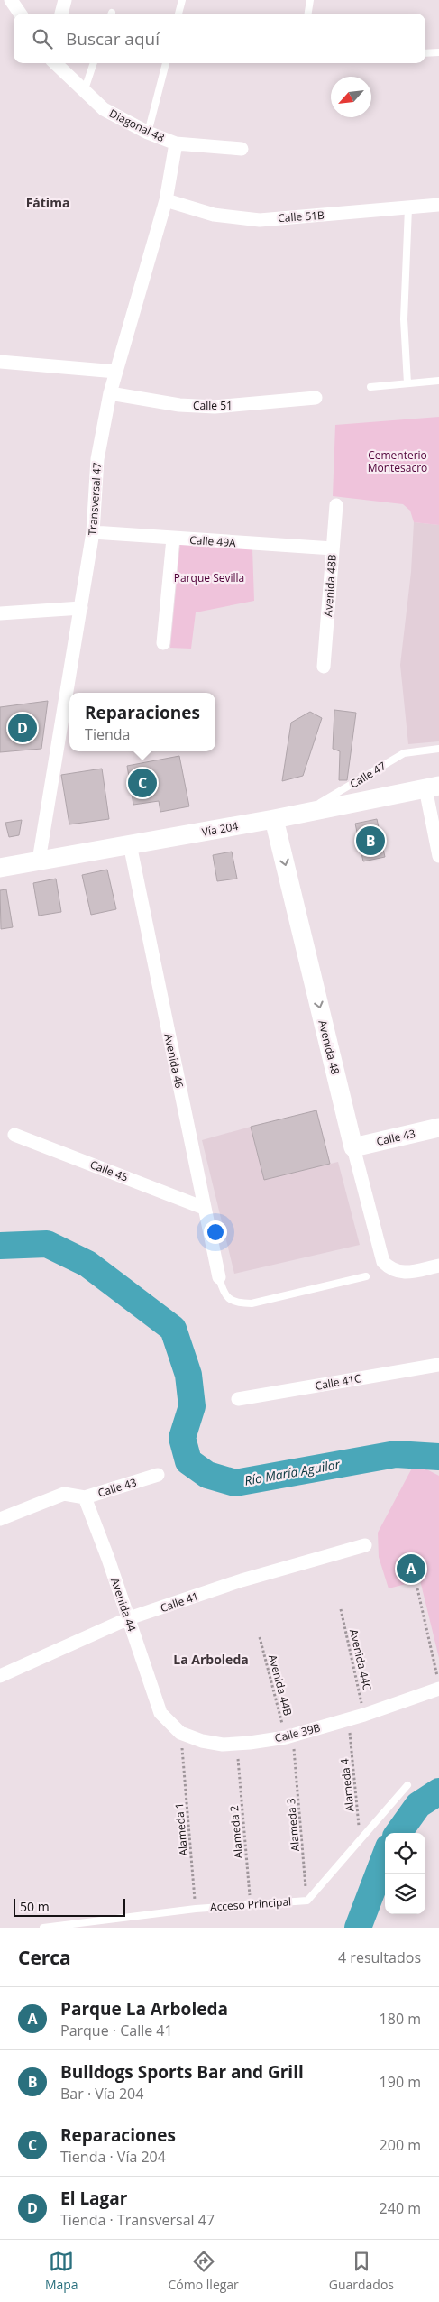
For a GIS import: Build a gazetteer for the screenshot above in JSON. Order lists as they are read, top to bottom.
{
  "streets": {
    "main road": ["Vía 204", "Avenida 48", "Calle 43"],
    "street": [
      "Diagonal 48",
      "Calle 51B",
      "Calle 51",
      "Transversal 47",
      "Calle 49A",
      "Avenida 48B",
      "Avenida 46",
      "Calle 45",
      "Calle 41C",
      "Calle 41",
      "Avenida 44",
      "Calle 39B"
    ],
    "lane": ["Calle 47", "Acceso Principal"],
    "path": [
      "Avenida 44C",
      "Avenida 44B",
      "Alameda 4",
      "Alameda 3",
      "Alameda 1",
      "Alameda 2"
    ]
  },
  "crossings": [
    ["Diagonal 48", "Transversal 47"],
    ["Calle 51B", "Transversal 47"],
    ["Calle 51", "Transversal 47"],
    ["Transversal 47", "Calle 49A"],
    ["Transversal 47", "Vía 204"],
    ["Calle 49A", "Avenida 48B"],
    ["Calle 47", "Vía 204"],
    ["Vía 204", "Avenida 48"],
    ["Vía 204", "Avenida 46"],
    ["Avenida 48", "Calle 43"],
    ["Avenida 46", "Calle 45"],
    ["Calle 43", "Avenida 44"],
    ["Calle 41", "Avenida 44"],
    ["Avenida 44", "Calle 39B"],
    ["Avenida 44C", "Calle 39B"],
    ["Avenida 44B", "Calle 39B"],
    ["Avenida 44B", "Alameda 3"],
    ["Calle 39B", "Alameda 3"],
    ["Alameda 4", "Acceso Principal"],
    ["Alameda 3", "Acceso Principal"],
    ["Alameda 1", "Acceso Principal"],
    ["Alameda 2", "Acceso Principal"]
  ],
  "one_way": ["Avenida 48"],
  "districts": ["Fátima", "La Arboleda"],
  "water": ["Río María Aguilar"],
  "parks": ["Cementerio Montesacro", "Parque Sevilla"],
  "scale_bar": "50 m",
  "north": "bottom left",
  "page": {
    "search": "Buscar aquí",
    "popup": ["Reparaciones", "Tienda"],
    "pins": [
      "D",
      "C",
      "B",
      "A"
    ],
    "scale": "50 m",
    "heading": ["Cerca", "4 resultados"],
    "list": [
      {
        "mark": "A",
        "name": "Parque La Arboleda",
        "note": "Parque · Calle 41",
        "value": "180 m"
      },
      {
        "mark": "B",
        "name": "Bulldogs Sports Bar and Grill",
        "note": "Bar · Vía 204",
        "value": "190 m"
      },
      {
        "mark": "C",
        "name": "Reparaciones",
        "note": "Tienda · Vía 204",
        "value": "200 m"
      },
      {
        "mark": "D",
        "name": "El Lagar",
        "note": "Tienda · Transversal 47",
        "value": "240 m"
      }
    ],
    "nav": ["Mapa", "Cómo llegar", "Guardados"]
  }
}
